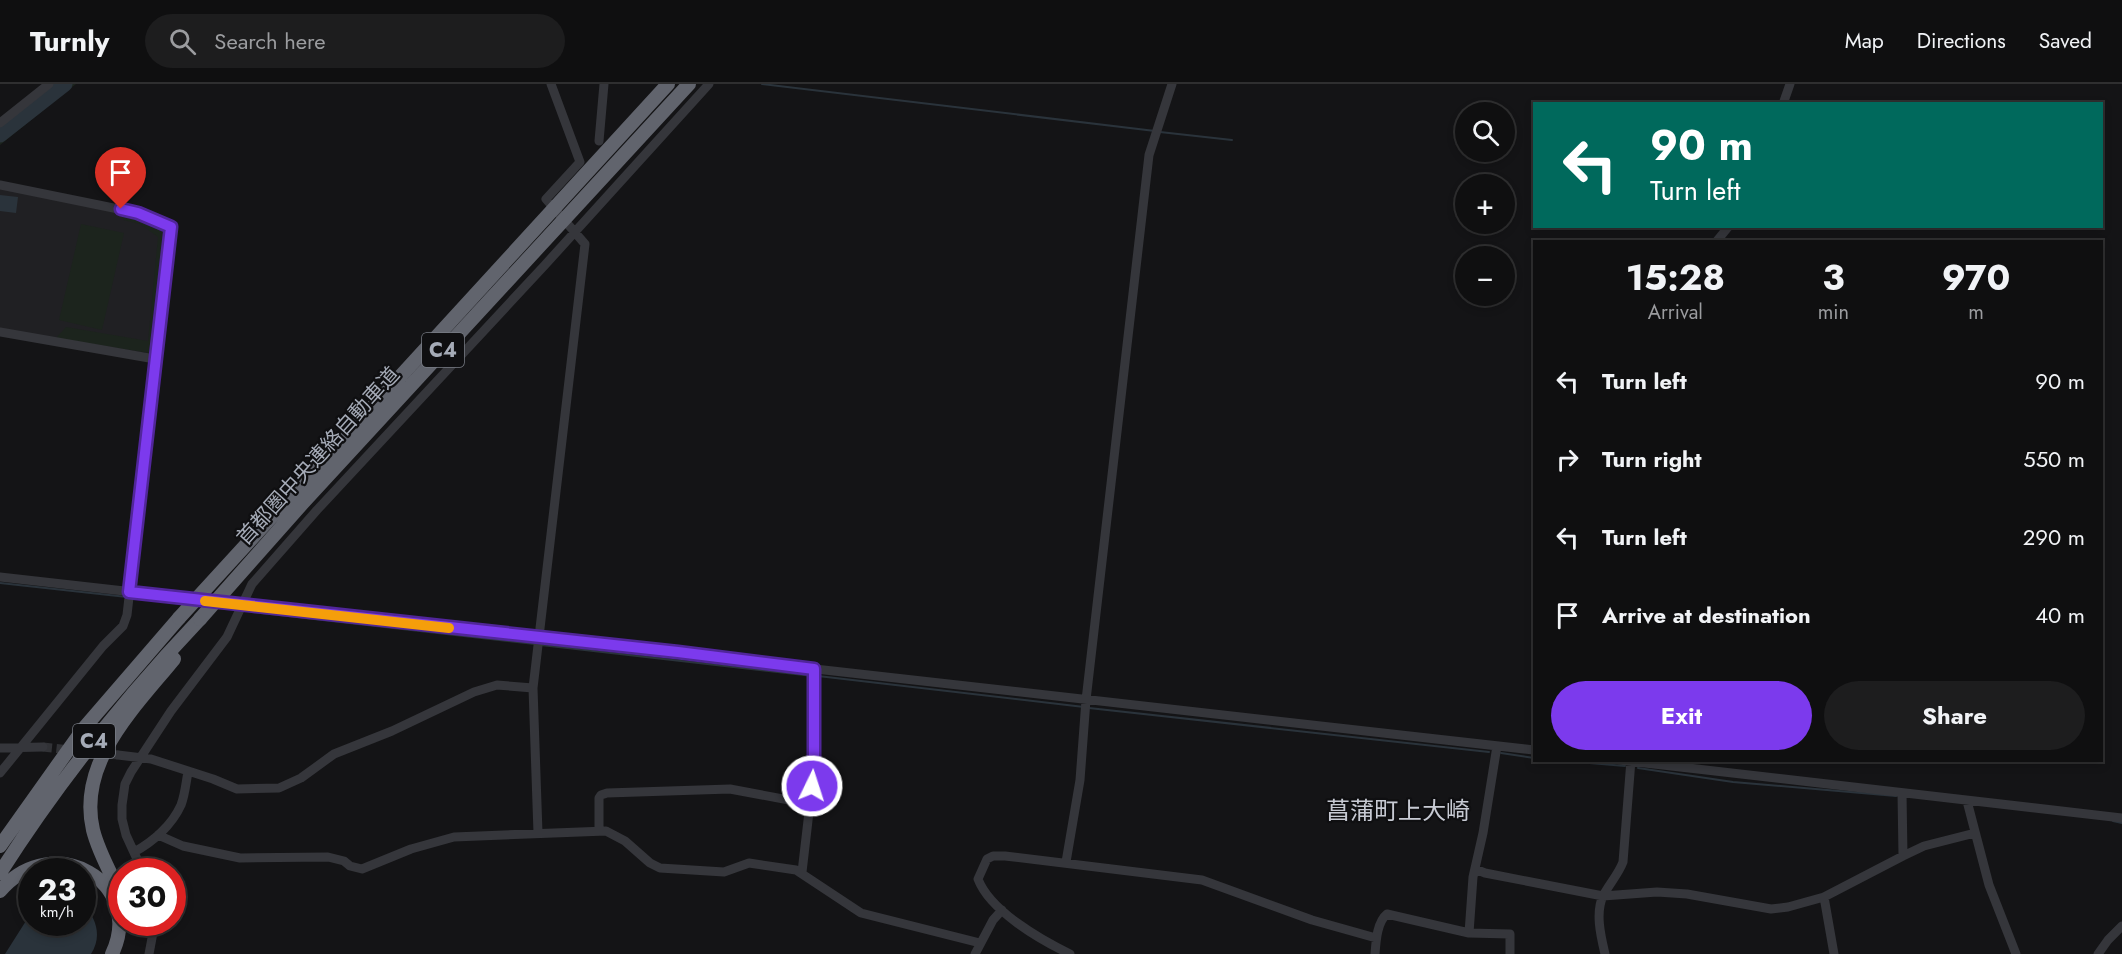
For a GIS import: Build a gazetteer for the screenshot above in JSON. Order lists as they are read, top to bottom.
{
  "streets": {
    "highway": ["C4", "首都圏中央連絡自動車道"]
  },
  "districts": ["菖蒲町上大崎"],
  "page": {
    "header": "Turnly",
    "search": "Search here",
    "nav": ["Map", "Directions", "Saved"],
    "map_buttons": ["+", "−"],
    "turn": ["90 m", "Turn left"],
    "eta": [
      "15:28",
      "Arrival",
      "3",
      "min",
      "970",
      "m"
    ],
    "list": [
      {
        "name": "Turn left",
        "value": "90 m"
      },
      {
        "name": "Turn right",
        "value": "550 m"
      },
      {
        "name": "Turn left",
        "value": "290 m"
      },
      {
        "name": "Arrive at destination",
        "value": "40 m"
      }
    ],
    "buttons": ["Exit", "Share"],
    "speed": "23 km/h",
    "limit": "30"
  }
}
